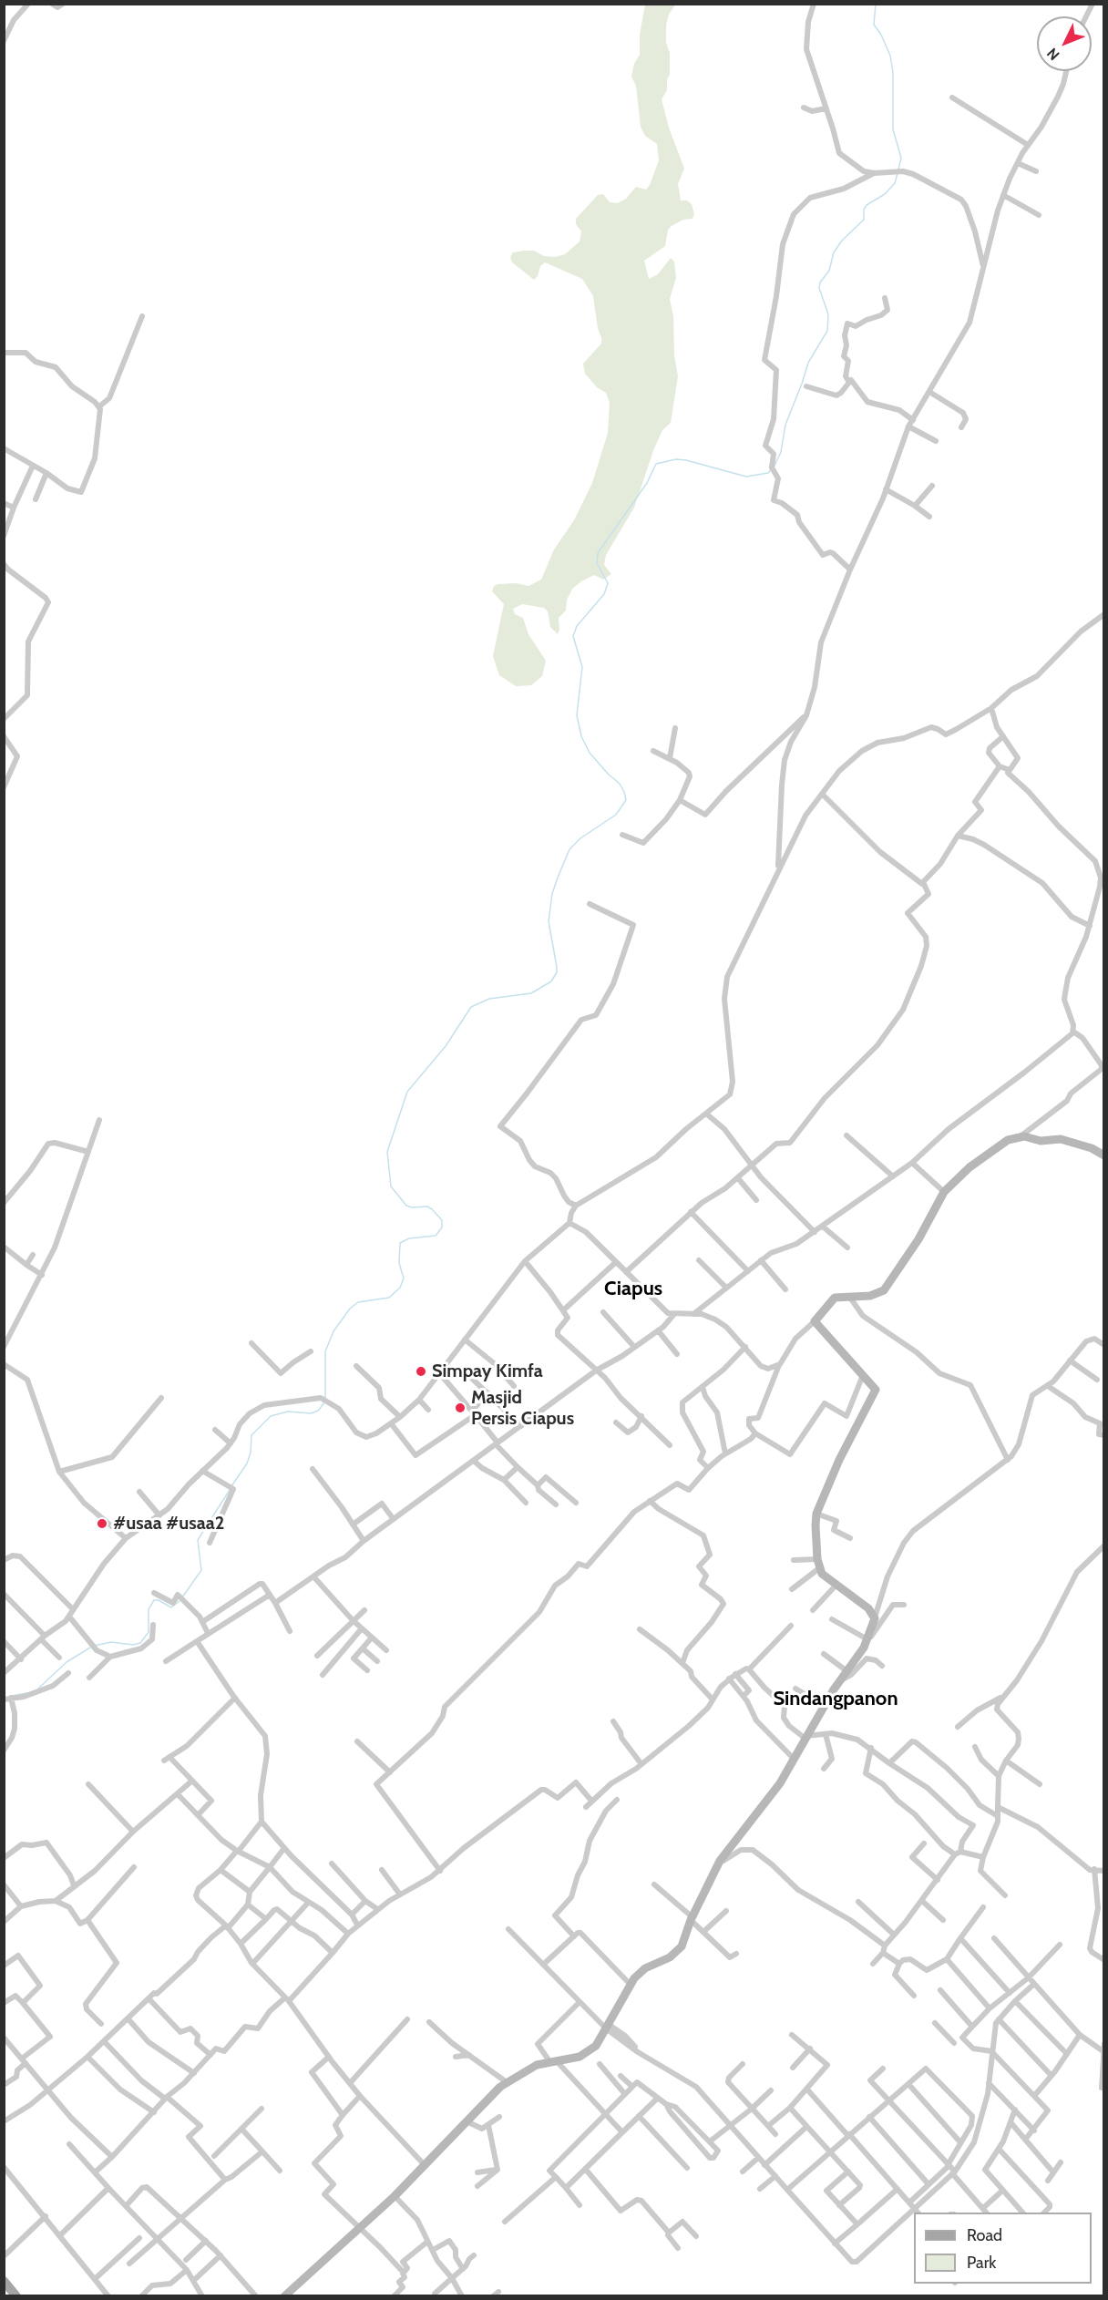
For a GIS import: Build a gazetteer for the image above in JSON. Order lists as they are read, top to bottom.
{
  "districts": ["Ciapus", "Sindangpanon"],
  "places": ["Simpay Kimfa", "Masjid Persis Ciapus", "#usaa #usaa2"],
  "legend": ["Road", "Park"],
  "north": "bottom left"
}
